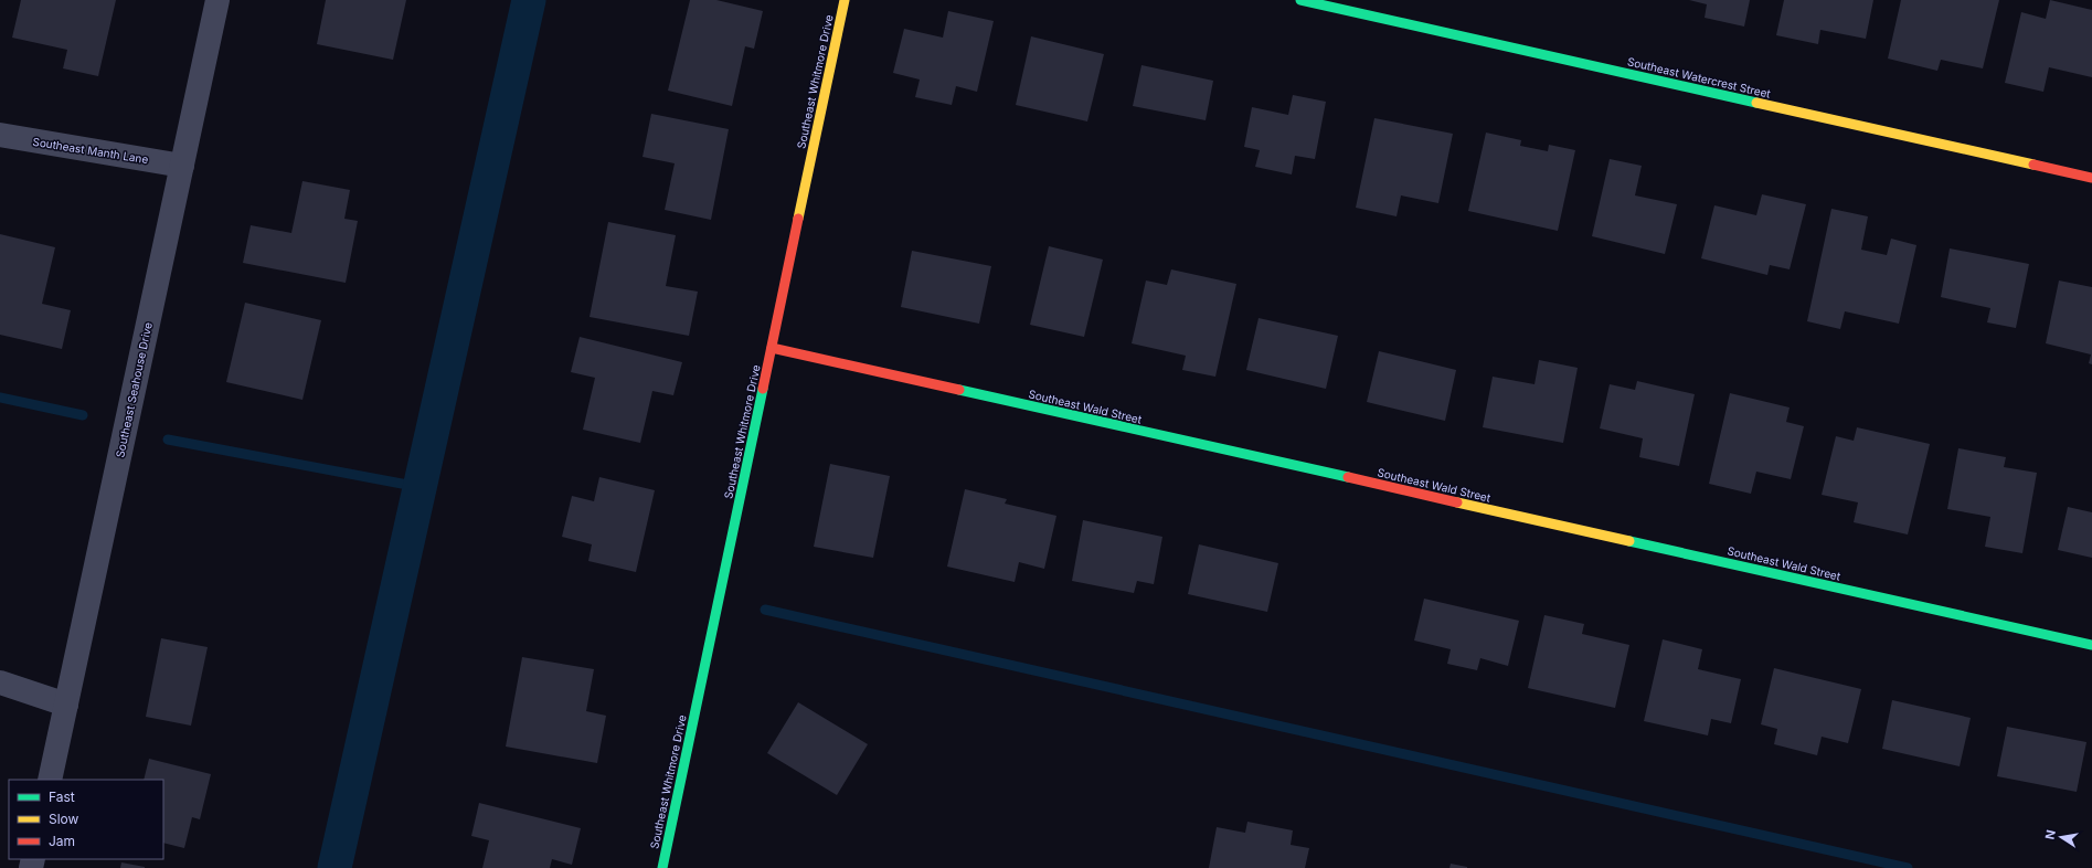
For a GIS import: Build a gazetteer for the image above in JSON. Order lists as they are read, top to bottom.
{
  "streets": {
    "street": [
      "Southeast Watercrest Street",
      "Southeast Whitmore Drive",
      "Southeast Manth Lane",
      "Southeast Seahouse Drive",
      "Southeast Wald Street"
    ]
  },
  "crossings": [
    ["Southeast Whitmore Drive", "Southeast Wald Street"],
    ["Southeast Manth Lane", "Southeast Seahouse Drive"]
  ],
  "legend": ["Fast", "Slow", "Jam"],
  "north": "left"
}
